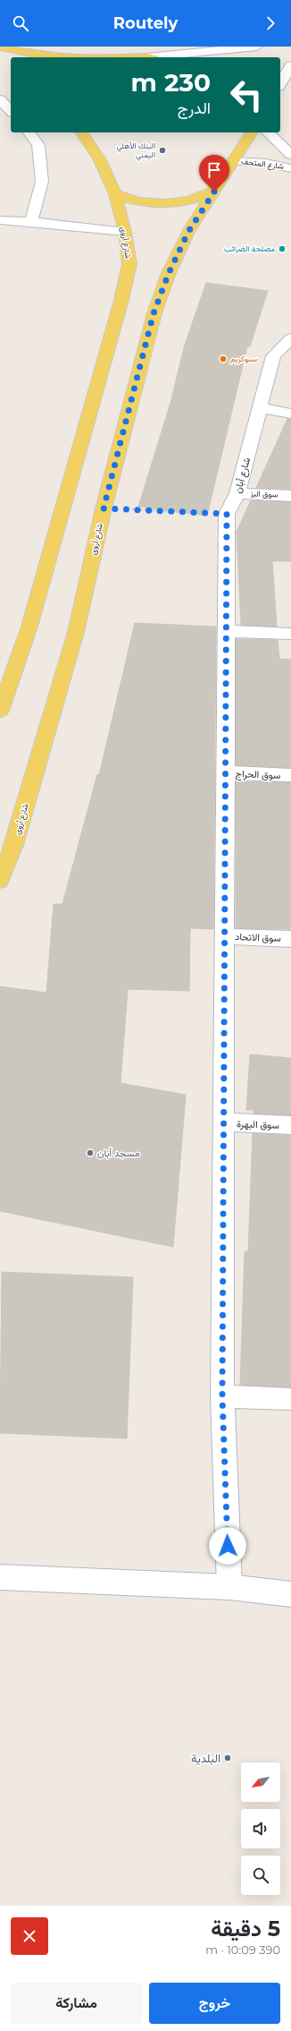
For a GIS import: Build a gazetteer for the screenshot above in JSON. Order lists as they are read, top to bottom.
{
  "streets": {
    "main road": ["شارع أروى"],
    "street": [
      "شارع المتحف",
      "شارع أبان",
      "سوق البز",
      "سوق الحراج",
      "سوق الاتحاد",
      "سوق البهرة"
    ]
  },
  "crossings": [
    ["شارع المتحف", "شارع أروى"],
    ["شارع أبان", "سوق البز"],
    ["شارع أبان", "سوق الحراج"],
    ["شارع أبان", "سوق الاتحاد"],
    ["شارع أبان", "سوق البهرة"]
  ],
  "places": [
    "البنك الأهلي اليمني",
    "مصلحة الضرائب",
    "سنوكريم",
    "مسجد أبان",
    "البلدية"
  ],
  "north": "bottom left",
  "page": {
    "header": "Routely",
    "turn": ["230 m", "الدرج"],
    "heading": ["5 دقيقة", "390 m · 10:09"],
    "buttons": ["خروج", "مشاركة"]
  }
}
